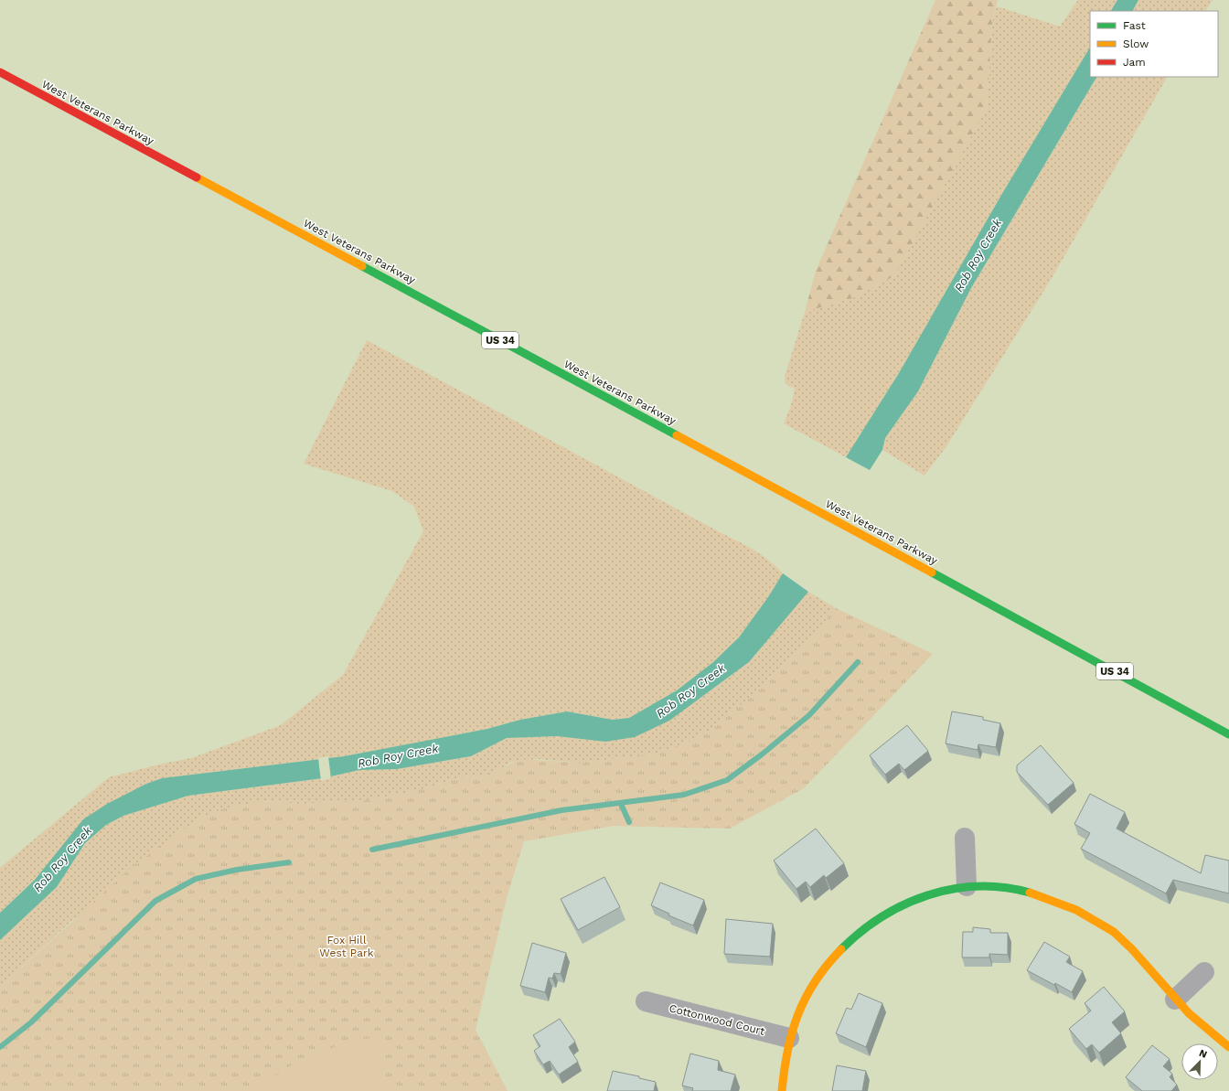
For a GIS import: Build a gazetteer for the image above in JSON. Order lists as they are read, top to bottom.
{
  "streets": {
    "main road": ["West Veterans Parkway", "US 34"],
    "street": ["Cottonwood Court"]
  },
  "water": ["Rob Roy Creek"],
  "parks": ["Fox Hill West Park"],
  "legend": ["Fast", "Slow", "Jam"],
  "north": "top right"
}
